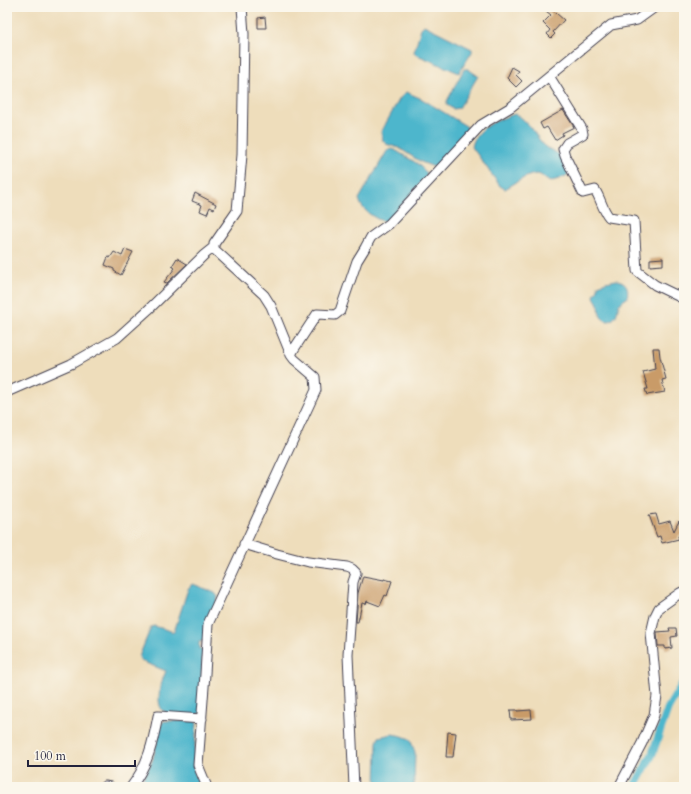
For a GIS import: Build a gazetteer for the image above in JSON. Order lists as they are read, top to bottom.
{
  "scale_bar": "100 m"
}
